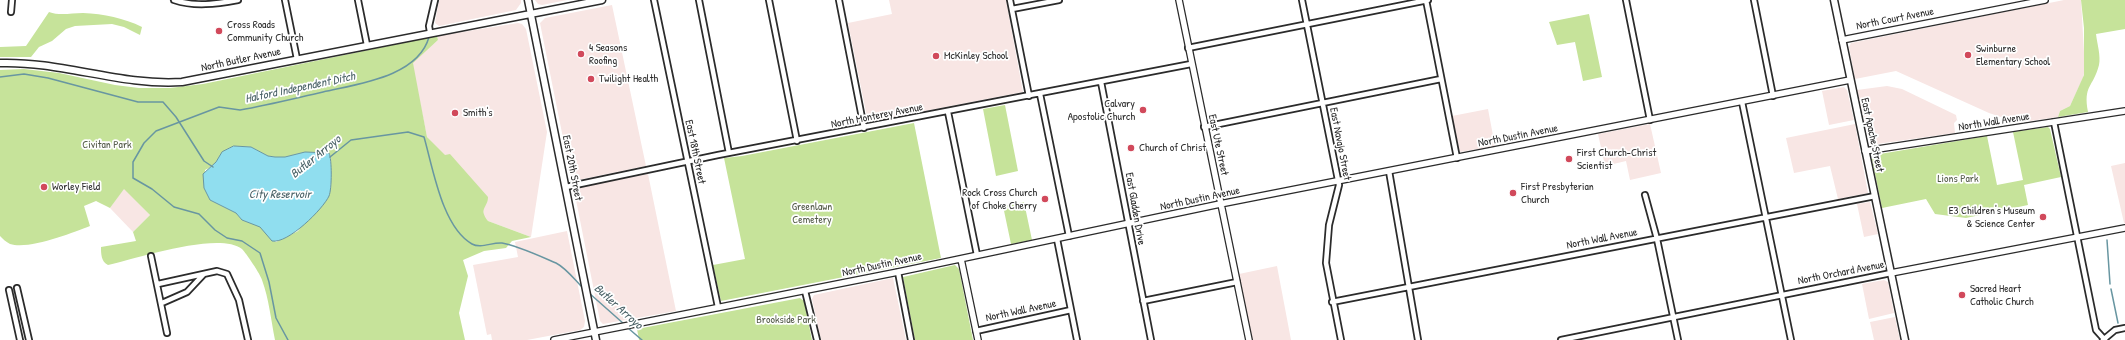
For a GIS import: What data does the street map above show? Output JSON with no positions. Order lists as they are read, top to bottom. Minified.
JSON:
{"streets":{"main road":["North Butler Avenue","East Apache Street","East 20th Street"],"street":["North Court Avenue","North Monterey Avenue","North Wall Avenue","North Dustin Avenue","East Navajo Street","East Ute Street","East 18th Street","East Gladden Drive","North Orchard Avenue"]},"crossings":[["North Court Avenue","East Apache Street"],["North Butler Avenue","East 20th Street"],["North Monterey Avenue","East Ute Street"],["North Monterey Avenue","East 18th Street"],["North Monterey Avenue","East 20th Street"],["North Monterey Avenue","East Gladden Drive"],["North Wall Avenue","East Apache Street"],["North Wall Avenue","East Navajo Street"],["East Apache Street","North Dustin Avenue"],["East Apache Street","North Orchard Avenue"],["North Dustin Avenue","East Navajo Street"],["North Dustin Avenue","East Ute Street"],["North Dustin Avenue","East 18th Street"],["North Dustin Avenue","East 20th Street"],["North Dustin Avenue","East Gladden Drive"]],"water":["Halford Independent Ditch","Butler Arroyo","City Reservoir"],"parks":["Civitan Park","Lions Park","Greenlawn Cemetery","Brookside Park"],"places":["Cross Roads Community Church","4 Seasons Roofing","Swinburne Elementary School","McKinley School","Twilight Health","Calvary Apostolic Church","Smith's","Church of Christ","First Church-Christ Scientist","Worley Field","First Presbyterian Church","Rock Cross Church of Choke Cherry","E3 Children's Museum & Science Center","Sacred Heart Catholic Church"]}
